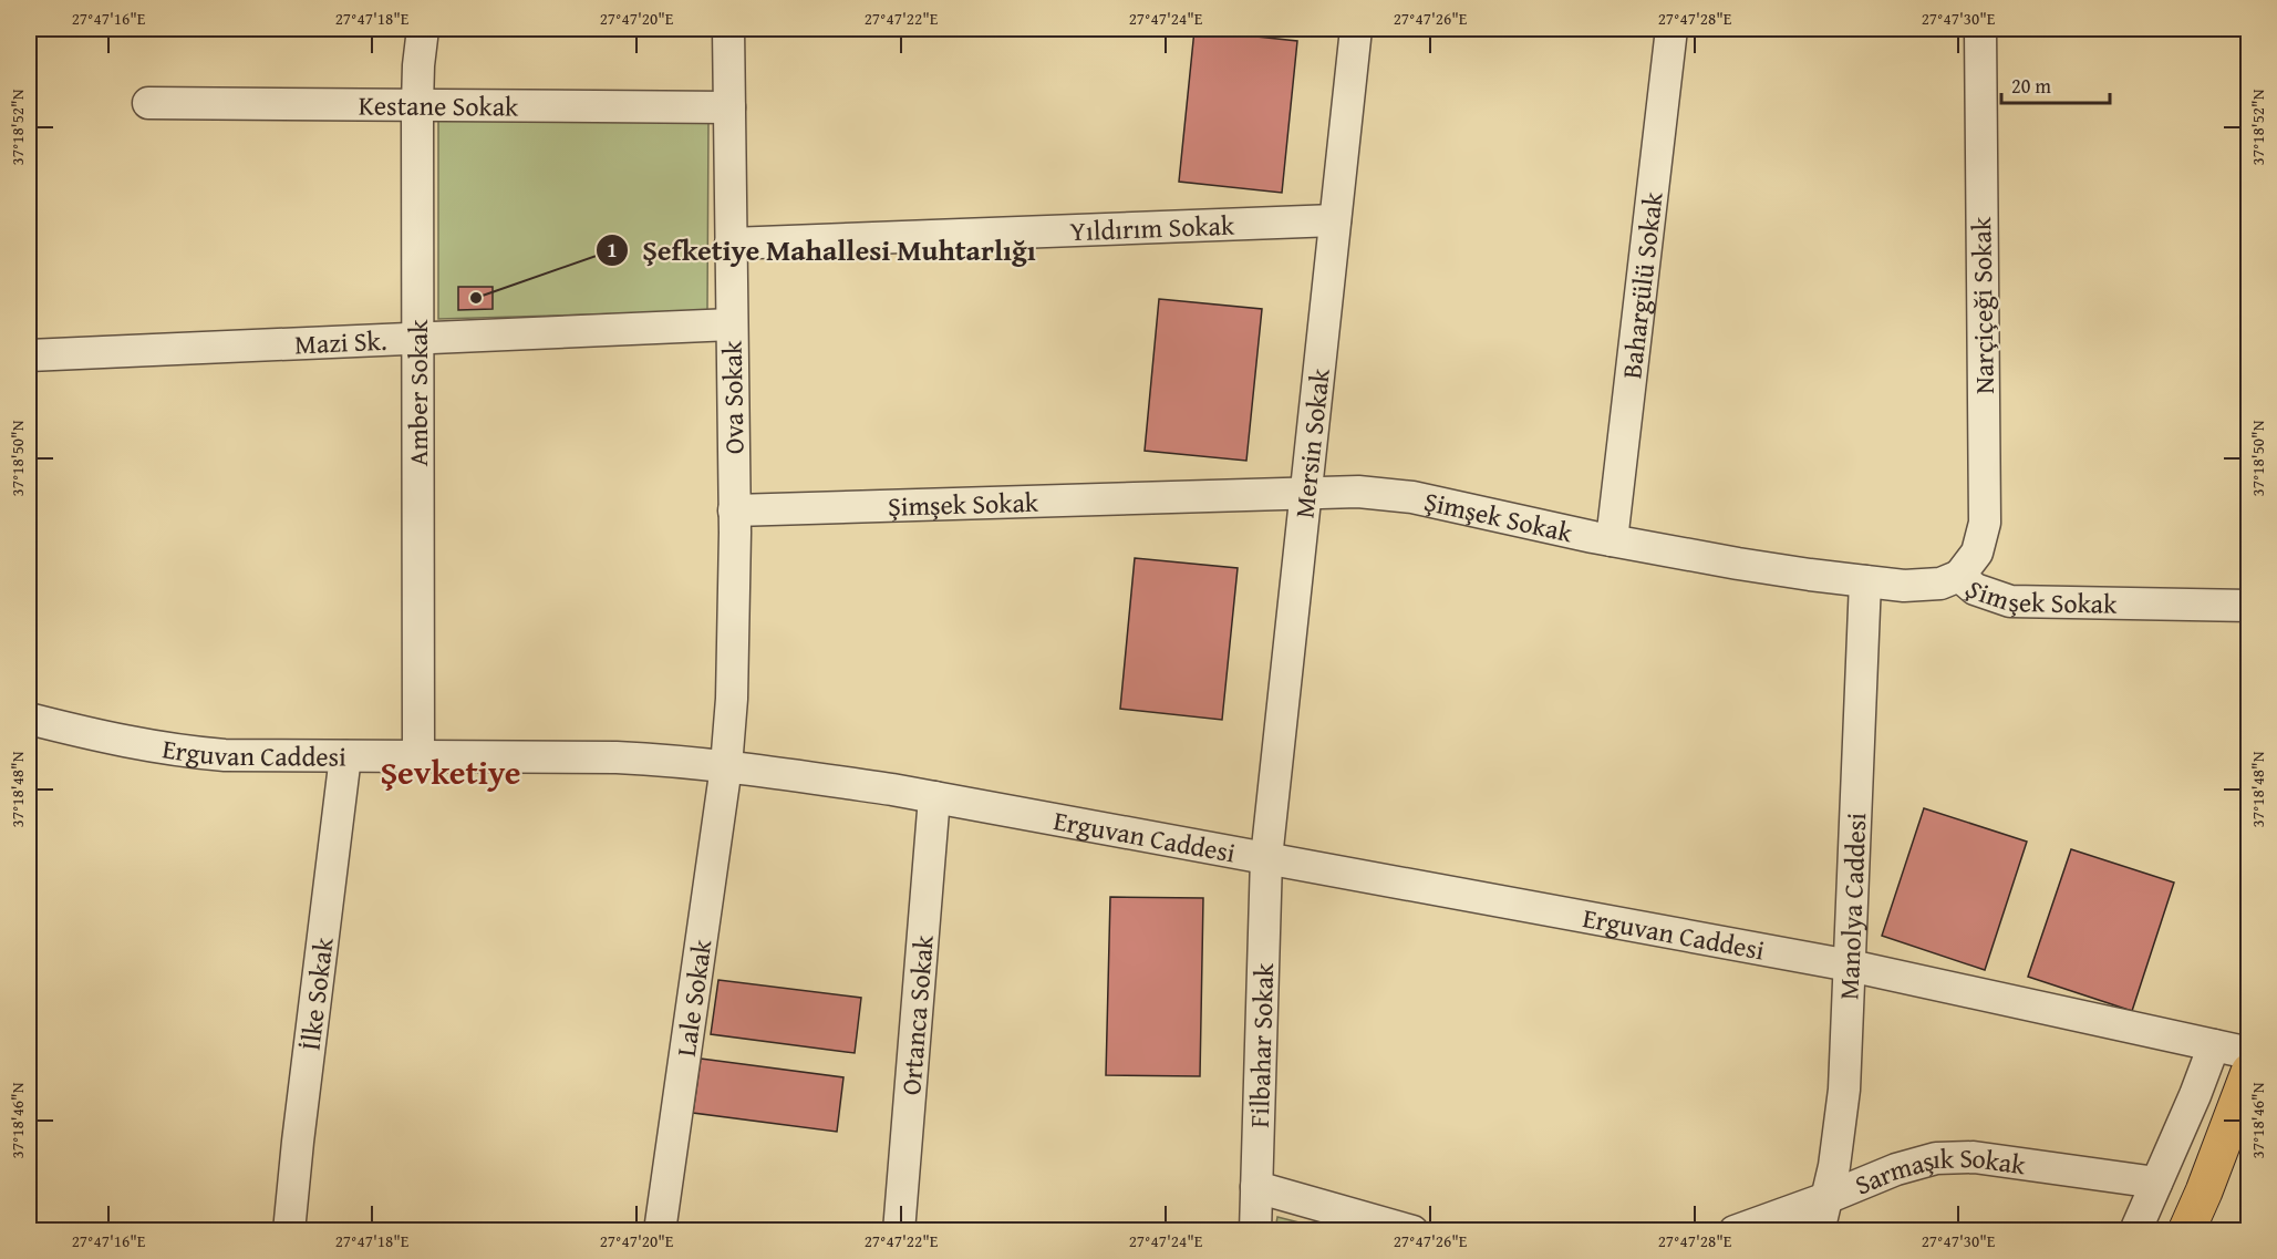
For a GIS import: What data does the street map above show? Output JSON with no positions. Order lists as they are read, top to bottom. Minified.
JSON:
{"streets":{"street":["Kestane Sokak","Yıldırım Sokak","Bahargülü Sokak","Narçiçeği Sokak","Mazi Sk.","Amber Sokak","Ova Sokak","Mersin Sokak","Şimşek Sokak","Erguvan Caddesi","Manolya Caddesi","İlke Sokak","Lale Sokak","Ortanca Sokak","Filbahar Sokak","Sarmaşık Sokak"]},"crossings":[["Kestane Sokak","Amber Sokak"],["Kestane Sokak","Ova Sokak"],["Yıldırım Sokak","Ova Sokak"],["Yıldırım Sokak","Mersin Sokak"],["Bahargülü Sokak","Şimşek Sokak"],["Narçiçeği Sokak","Şimşek Sokak"],["Mazi Sk.","Amber Sokak"],["Mazi Sk.","Ova Sokak"],["Amber Sokak","Erguvan Caddesi"],["Ova Sokak","Şimşek Sokak"],["Ova Sokak","Erguvan Caddesi"],["Ova Sokak","Lale Sokak"],["Mersin Sokak","Şimşek Sokak"],["Mersin Sokak","Erguvan Caddesi"],["Mersin Sokak","Filbahar Sokak"],["Şimşek Sokak","Manolya Caddesi"],["Erguvan Caddesi","Manolya Caddesi"],["Erguvan Caddesi","İlke Sokak"],["Erguvan Caddesi","Lale Sokak"],["Erguvan Caddesi","Ortanca Sokak"],["Erguvan Caddesi","Filbahar Sokak"],["Manolya Caddesi","Sarmaşık Sokak"]],"districts":["Şevketiye"],"places":["Şefketiye Mahallesi Muhtarlığı"],"scale_bar":"20 m","coordinates":["27°47'16\"E","27°47'18\"E","27°47'20\"E","27°47'22\"E","27°47'24\"E","27°47'26\"E","27°47'28\"E","27°47'30\"E","37°18'52\"N","37°18'50\"N","37°18'48\"N","37°18'46\"N"]}
